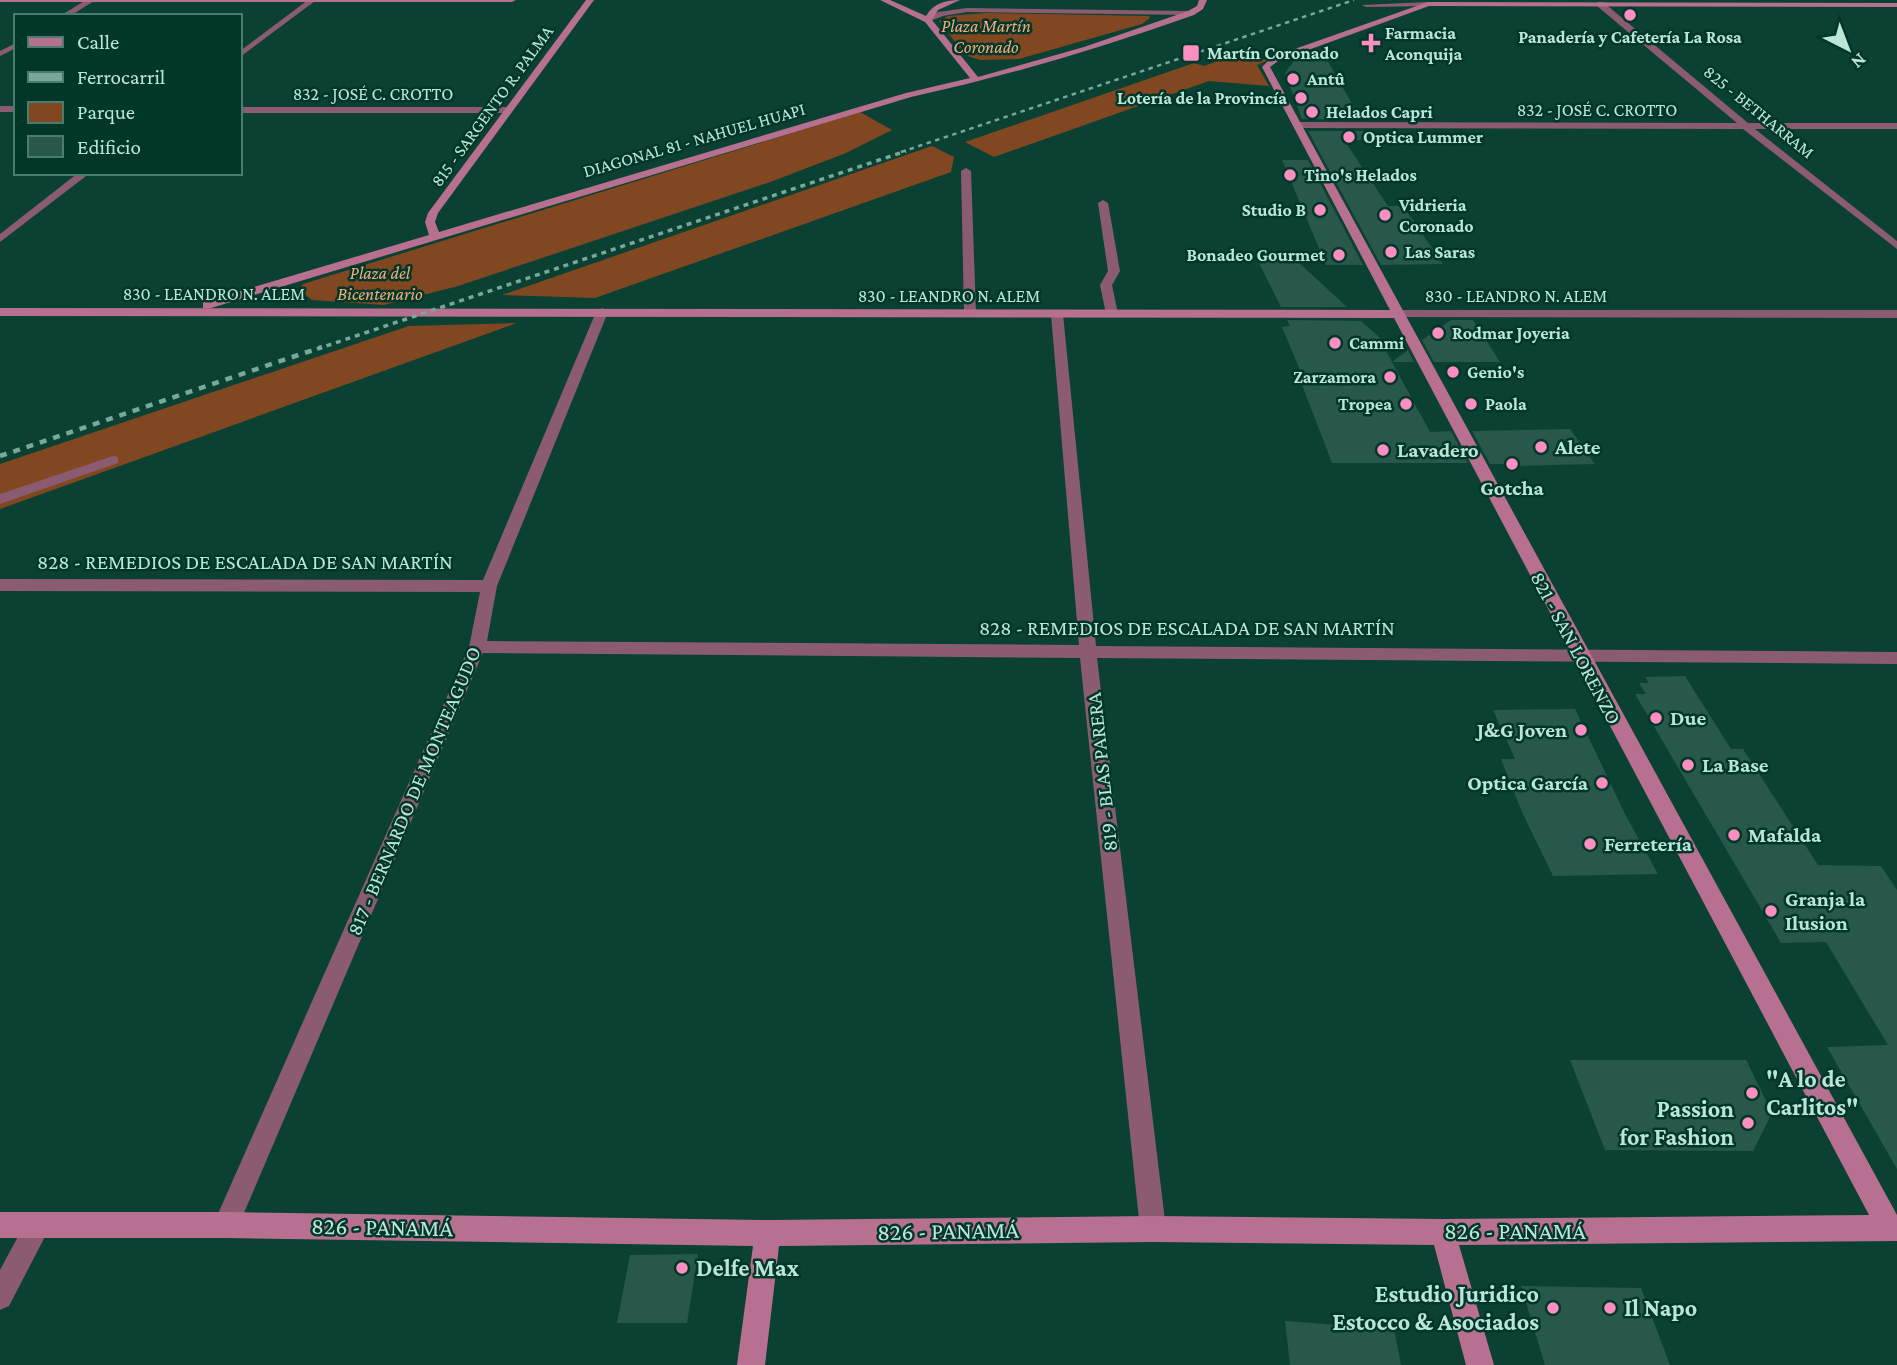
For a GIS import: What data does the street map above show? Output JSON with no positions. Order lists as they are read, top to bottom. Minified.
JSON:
{"streets":{"street":["832 - JOSÉ C. CROTTO","815 - SARGENTO R. PALMA","825 - BETHARRAM","DIAGONAL 81 - NAHUEL HUAPI","830 - LEANDRO N. ALEM","828 - REMEDIOS DE ESCALADA DE SAN MARTÍN","821 - SAN LORENZO","819 - BLAS PARERA","817 - BERNARDO DE MONTEAGUDO","826 - PANAMÁ"]},"crossings":[["832 - JOSÉ C. CROTTO","815 - SARGENTO R. PALMA"],["832 - JOSÉ C. CROTTO","825 - BETHARRAM"],["832 - JOSÉ C. CROTTO","821 - SAN LORENZO"],["815 - SARGENTO R. PALMA","DIAGONAL 81 - NAHUEL HUAPI"],["DIAGONAL 81 - NAHUEL HUAPI","830 - LEANDRO N. ALEM"],["830 - LEANDRO N. ALEM","821 - SAN LORENZO"],["830 - LEANDRO N. ALEM","819 - BLAS PARERA"],["830 - LEANDRO N. ALEM","817 - BERNARDO DE MONTEAGUDO"],["828 - REMEDIOS DE ESCALADA DE SAN MARTÍN","821 - SAN LORENZO"],["828 - REMEDIOS DE ESCALADA DE SAN MARTÍN","819 - BLAS PARERA"],["828 - REMEDIOS DE ESCALADA DE SAN MARTÍN","817 - BERNARDO DE MONTEAGUDO"],["821 - SAN LORENZO","826 - PANAMÁ"],["819 - BLAS PARERA","826 - PANAMÁ"],["817 - BERNARDO DE MONTEAGUDO","826 - PANAMÁ"]],"parks":["Plaza Martín Coronado","Plaza del Bicentenario"],"places":{"other":["Panadería y Cafetería La Rosa","Antû","Lotería de la Provincía","Helados Capri","Optica Lummer","Tino's Helados","Studio B","Vidrieria Coronado","Las Saras","Bonadeo Gourmet","Rodmar Joyeria","Cammi","Genio's","Zarzamora","Tropea","Paola","Alete","Lavadero","Gotcha","Due","J&G Joven","La Base","Optica García","Mafalda","Ferretería","Granja la Ilusion","\"A lo de Carlitos\"","Passion for Fashion","Delfe Max","Estudio Juridico Estocco & Asociados","Il Napo"],"health":["Farmacia Aconquija"],"transit":["Martín Coronado"]},"legend":["Calle","Ferrocarril","Parque","Edificio"],"north":"bottom right"}
